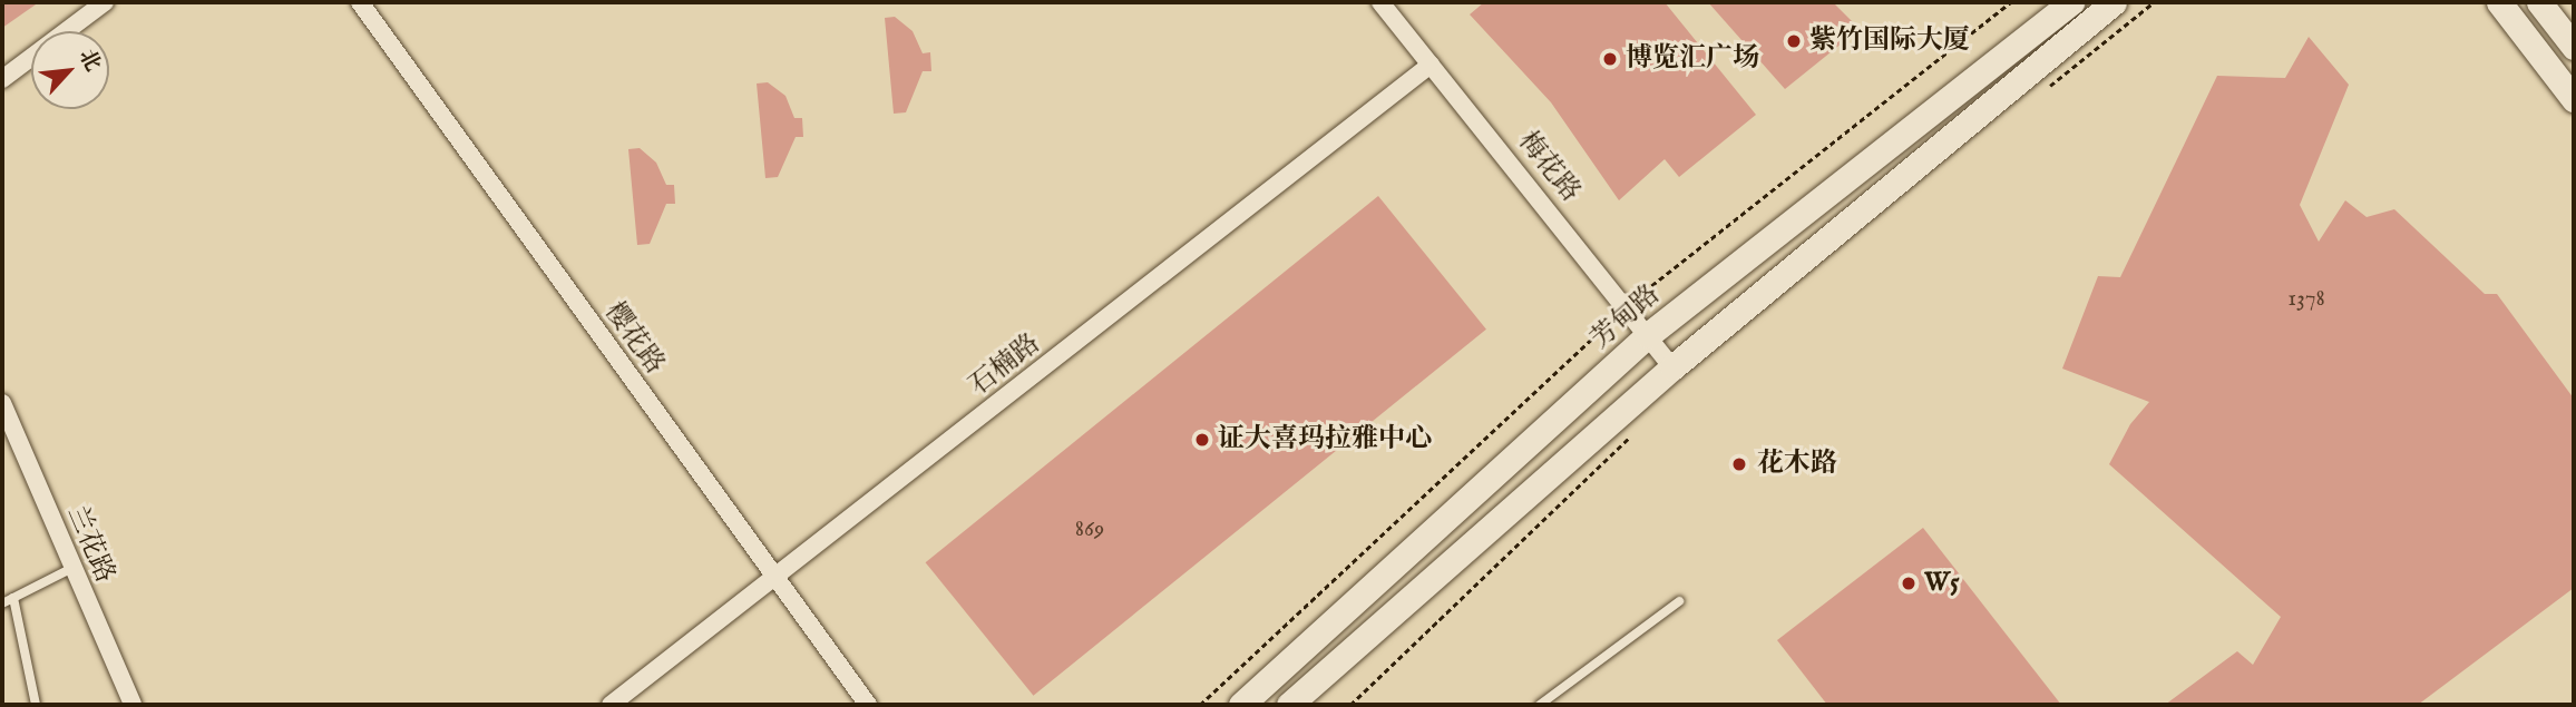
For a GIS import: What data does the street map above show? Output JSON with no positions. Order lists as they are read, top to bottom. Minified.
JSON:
{"streets":{"main road":["芳甸路"],"street":["梅花路","樱花路","石楠路","兰花路"]},"crossings":[["梅花路","芳甸路"],["梅花路","石楠路"],["樱花路","石楠路"]],"places":["紫竹国际大厦","博览汇广场","证大喜玛拉雅中心","花木路","W5"],"house_numbers":["1378","869"],"north":"top right"}
